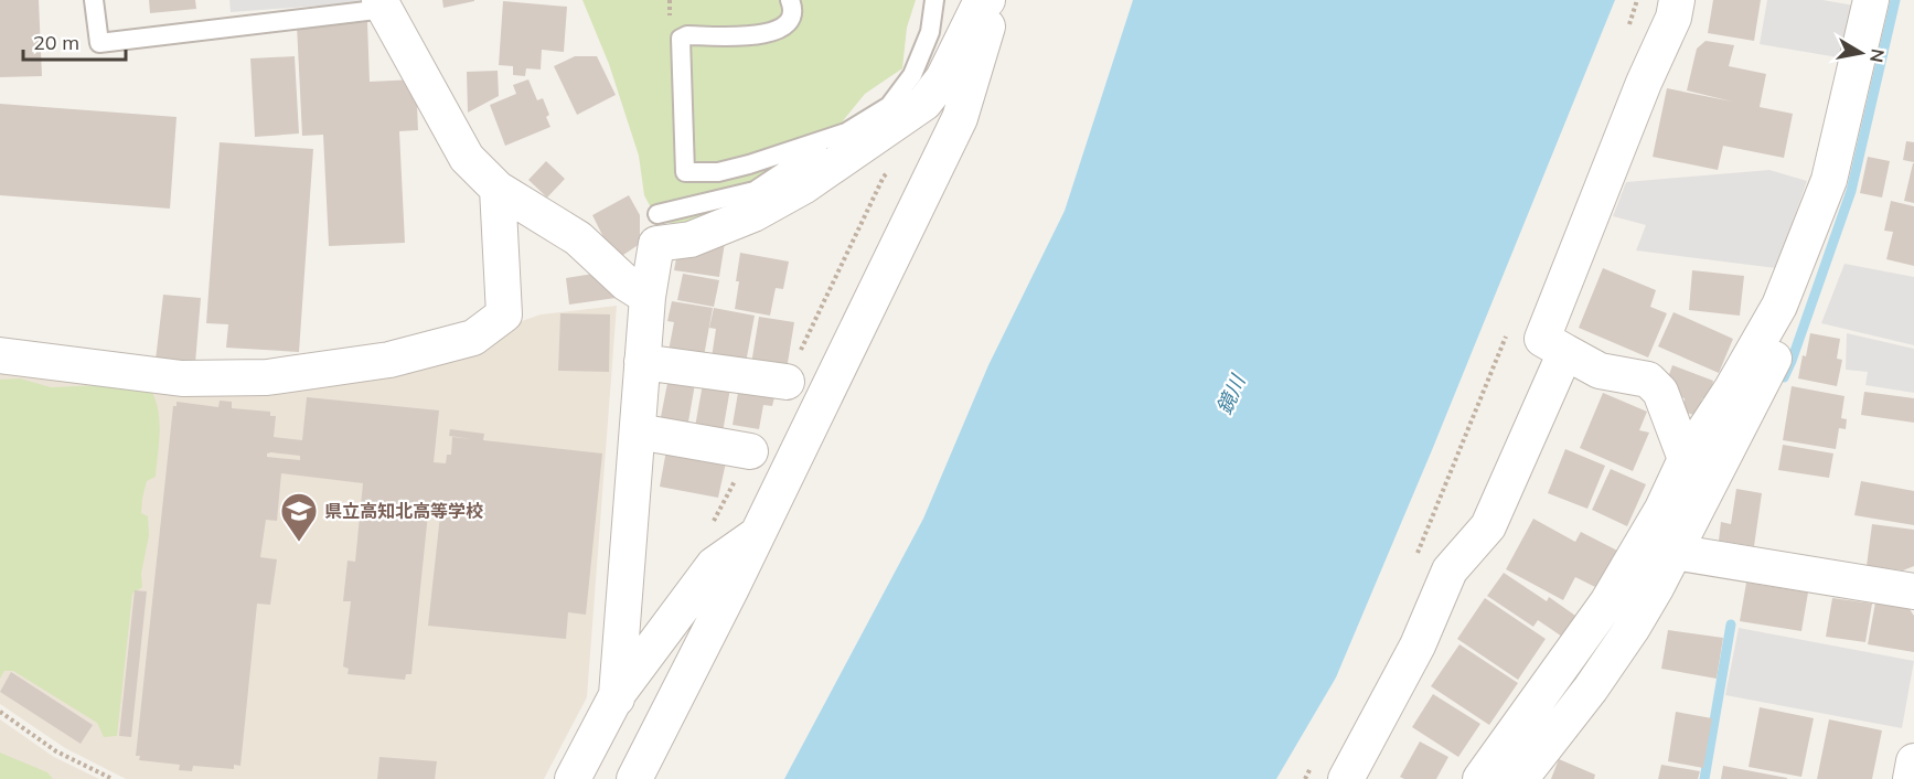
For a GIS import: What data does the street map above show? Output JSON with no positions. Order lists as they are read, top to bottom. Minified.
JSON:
{"water":["鏡川"],"places":{"school or university":["県立高知北高等学校"]},"scale_bar":"20 m","north":"right"}
